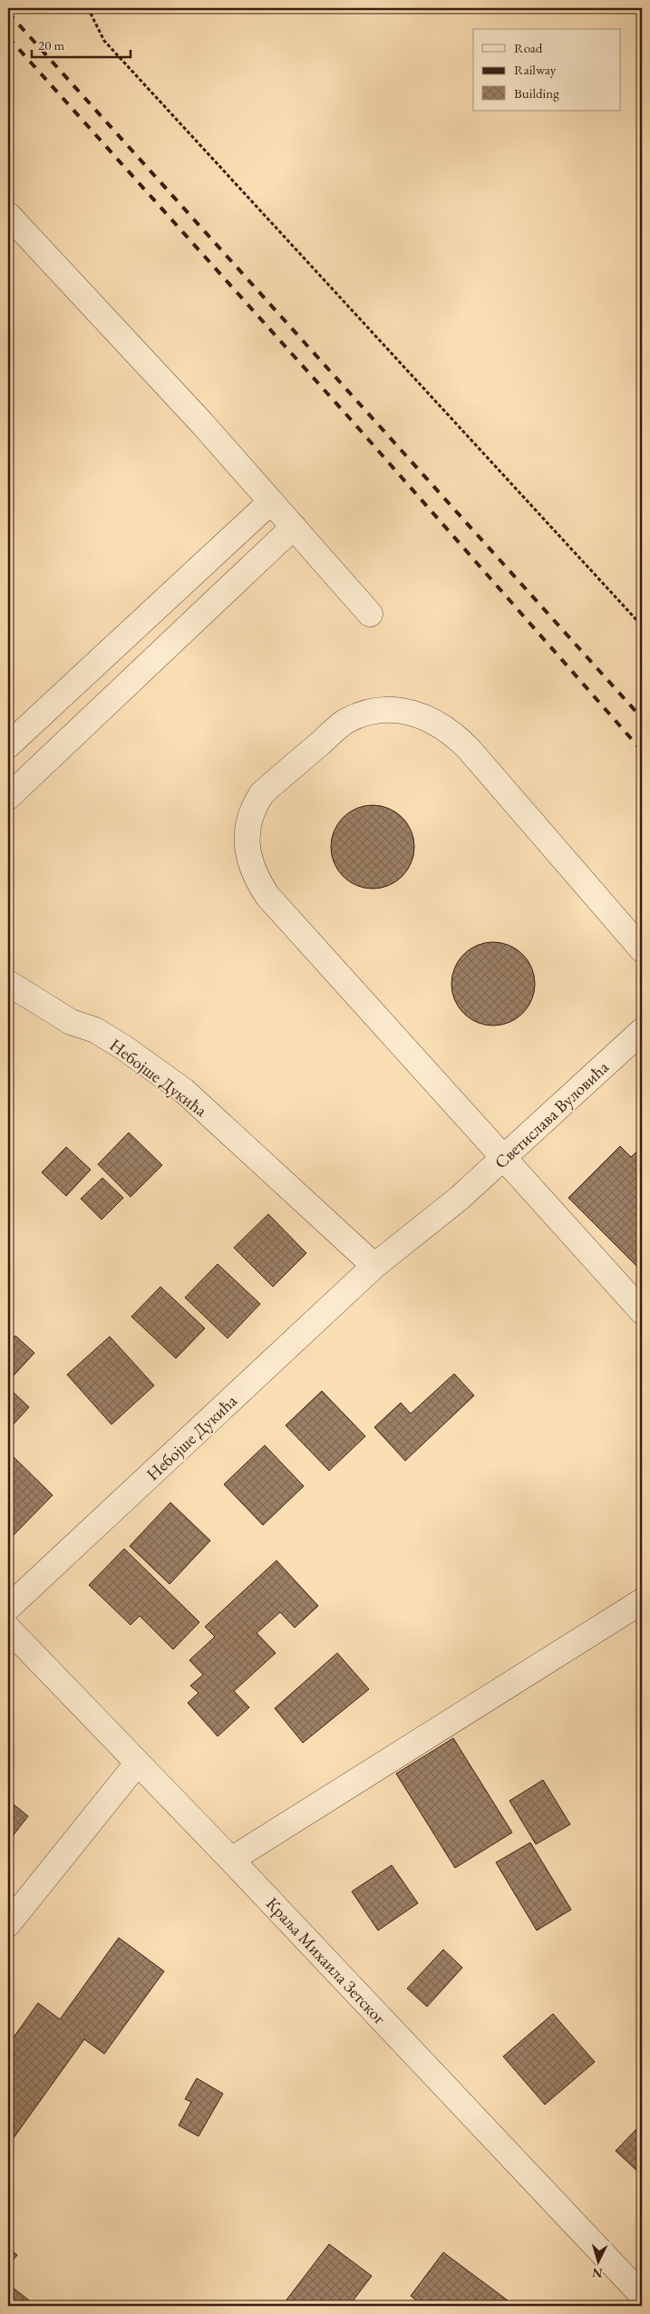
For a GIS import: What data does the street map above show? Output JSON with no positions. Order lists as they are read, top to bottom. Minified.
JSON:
{"streets":{"street":["Небојше Дукића","Светислава Вуловића","Краља Михаила Зетског"]},"crossings":[["Небојше Дукића","Светислава Вуловића"]],"legend":["Road","Railway","Building"],"scale_bar":"20 m","north":"bottom"}
